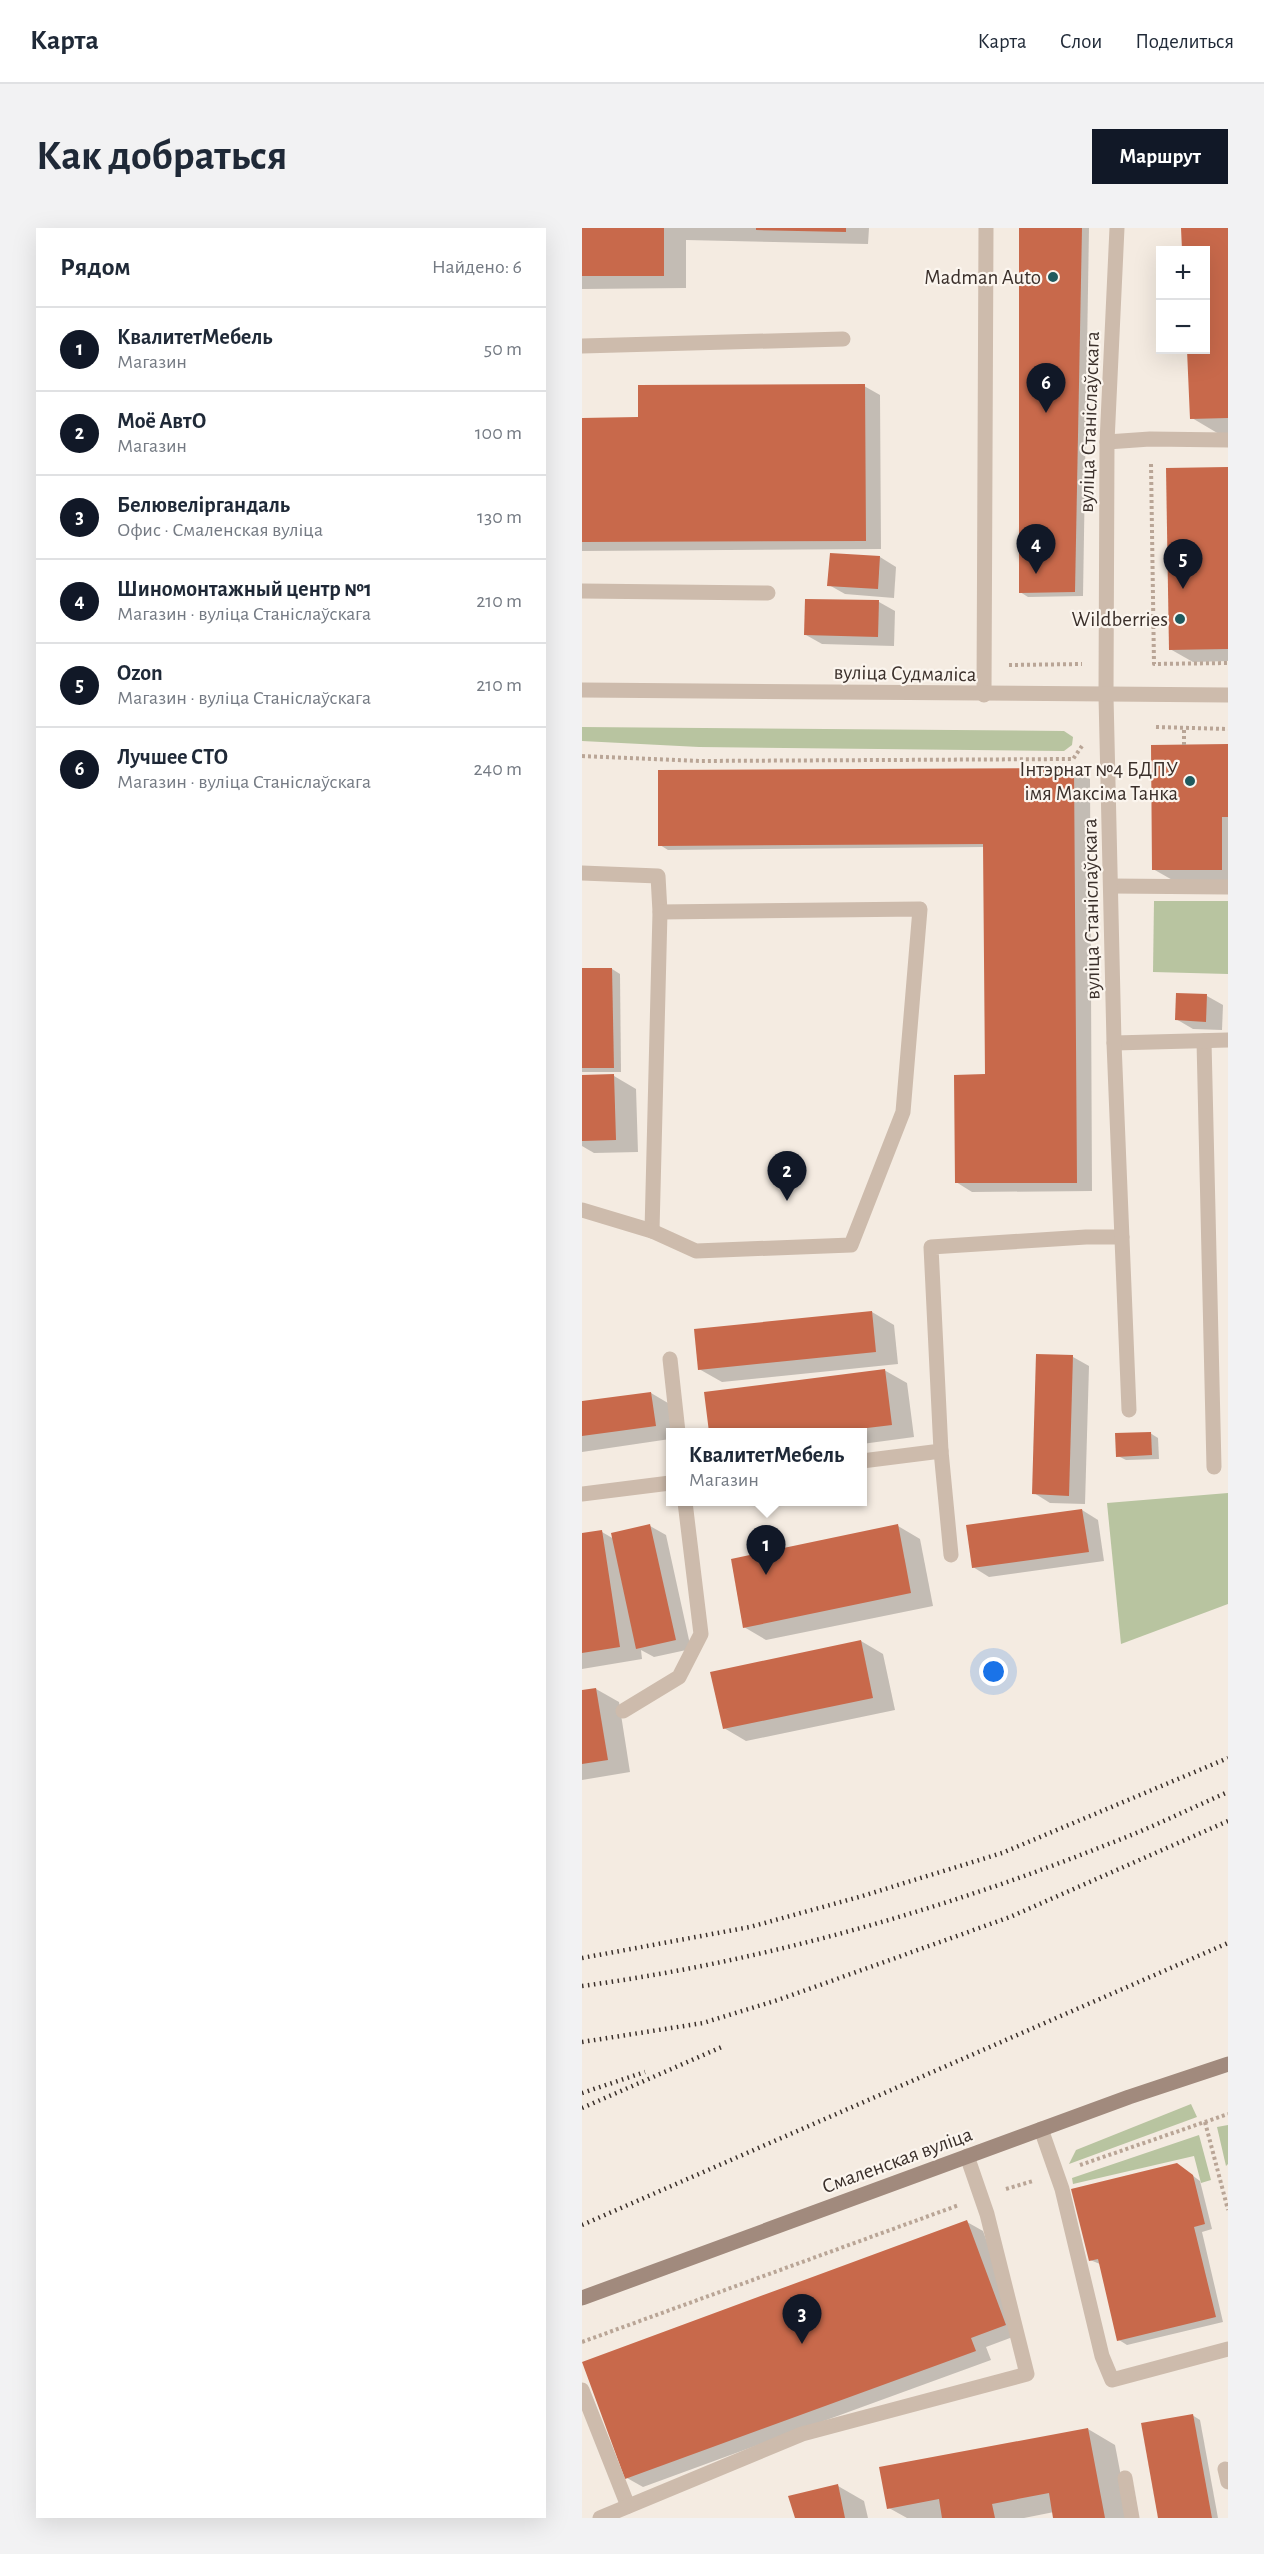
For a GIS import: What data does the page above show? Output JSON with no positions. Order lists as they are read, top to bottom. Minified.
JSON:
{"streets":{"main road":["Смаленская вуліца"],"street":["вуліца Станіслаўскага","вуліца Судмаліса"]},"crossings":[["вуліца Станіслаўскага","вуліца Судмаліса"]],"places":["Madman Auto","Wildberries","Інтэрнат №4 БДПУ імя Максіма Танка"],"page":{"header":"Карта","nav":["Карта","Слои","Поделиться"],"buttons":"Маршрут","title":"Как добраться","heading":["Рядом","Найдено: 6"],"map_buttons":["+","−"],"list":[{"mark":"1","name":"КвалитетМебель","note":"Магазин","value":"50 m"},{"mark":"2","name":"Моё АвтО","note":"Магазин","value":"100 m"},{"mark":"3","name":"Белювеліргандаль","note":"Офис · Смаленская вуліца","value":"130 m"},{"mark":"4","name":"Шиномонтажный центр №1","note":"Магазин · вуліца Станіслаўскага","value":"210 m"},{"mark":"5","name":"Ozon","note":"Магазин · вуліца Станіслаўскага","value":"210 m"},{"mark":"6","name":"Лучшее СТО","note":"Магазин · вуліца Станіслаўскага","value":"240 m"}],"pins":["6","4","5","2","1","3"],"popup":["КвалитетМебель","Магазин"]}}
